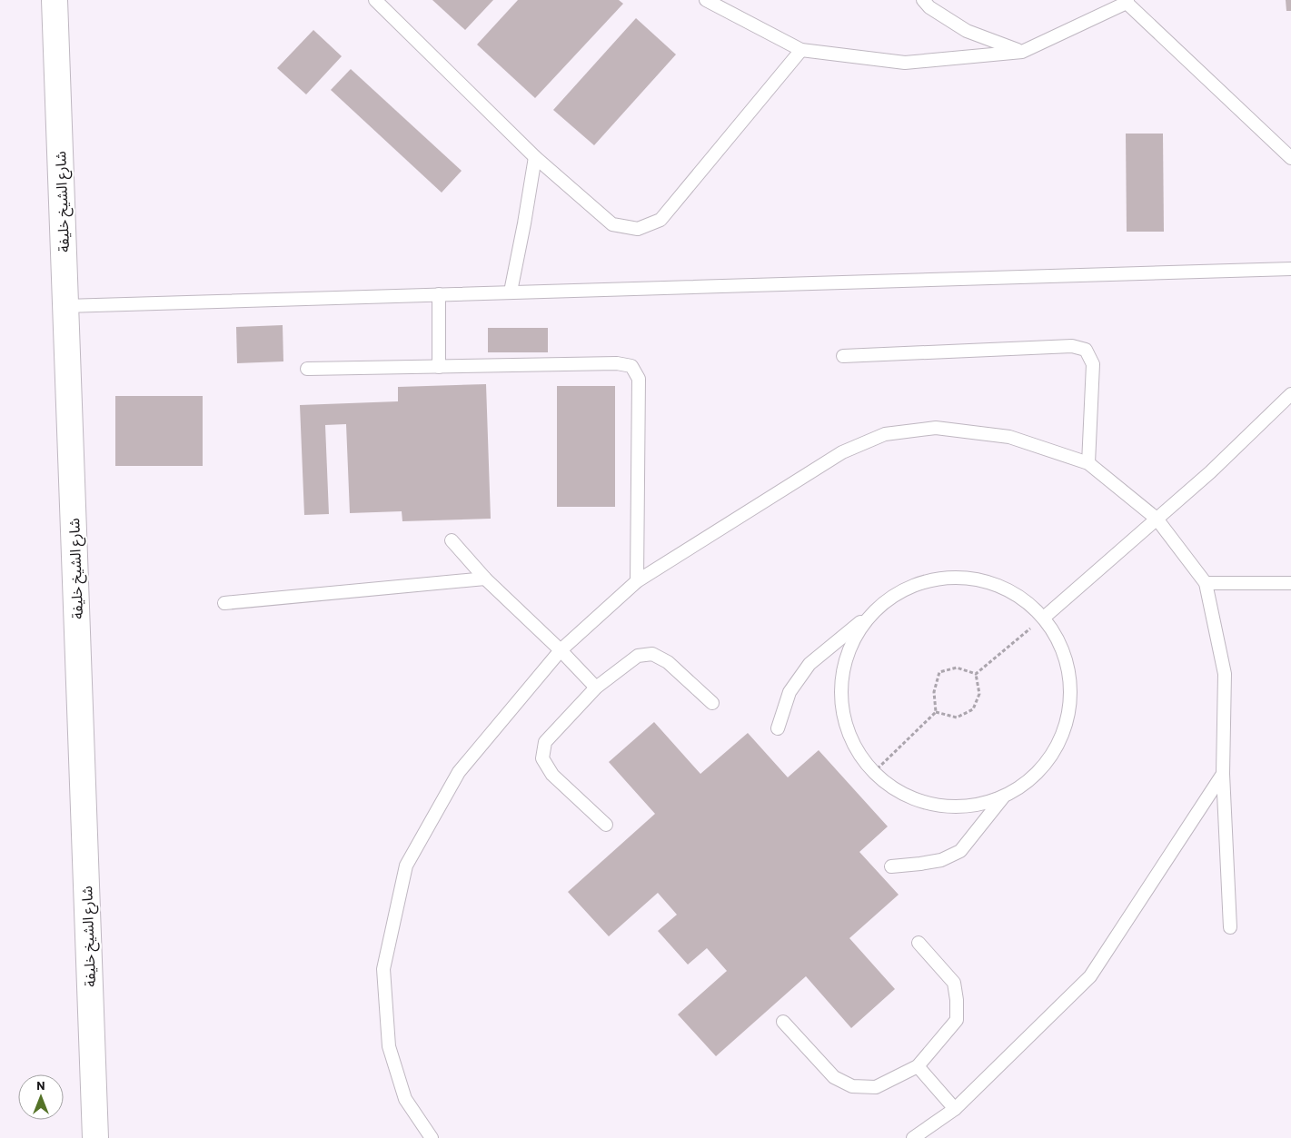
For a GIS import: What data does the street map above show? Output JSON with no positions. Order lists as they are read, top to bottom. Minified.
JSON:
{"streets":{"street":["شارع الشيخ خليفة"]},"north":"top"}
